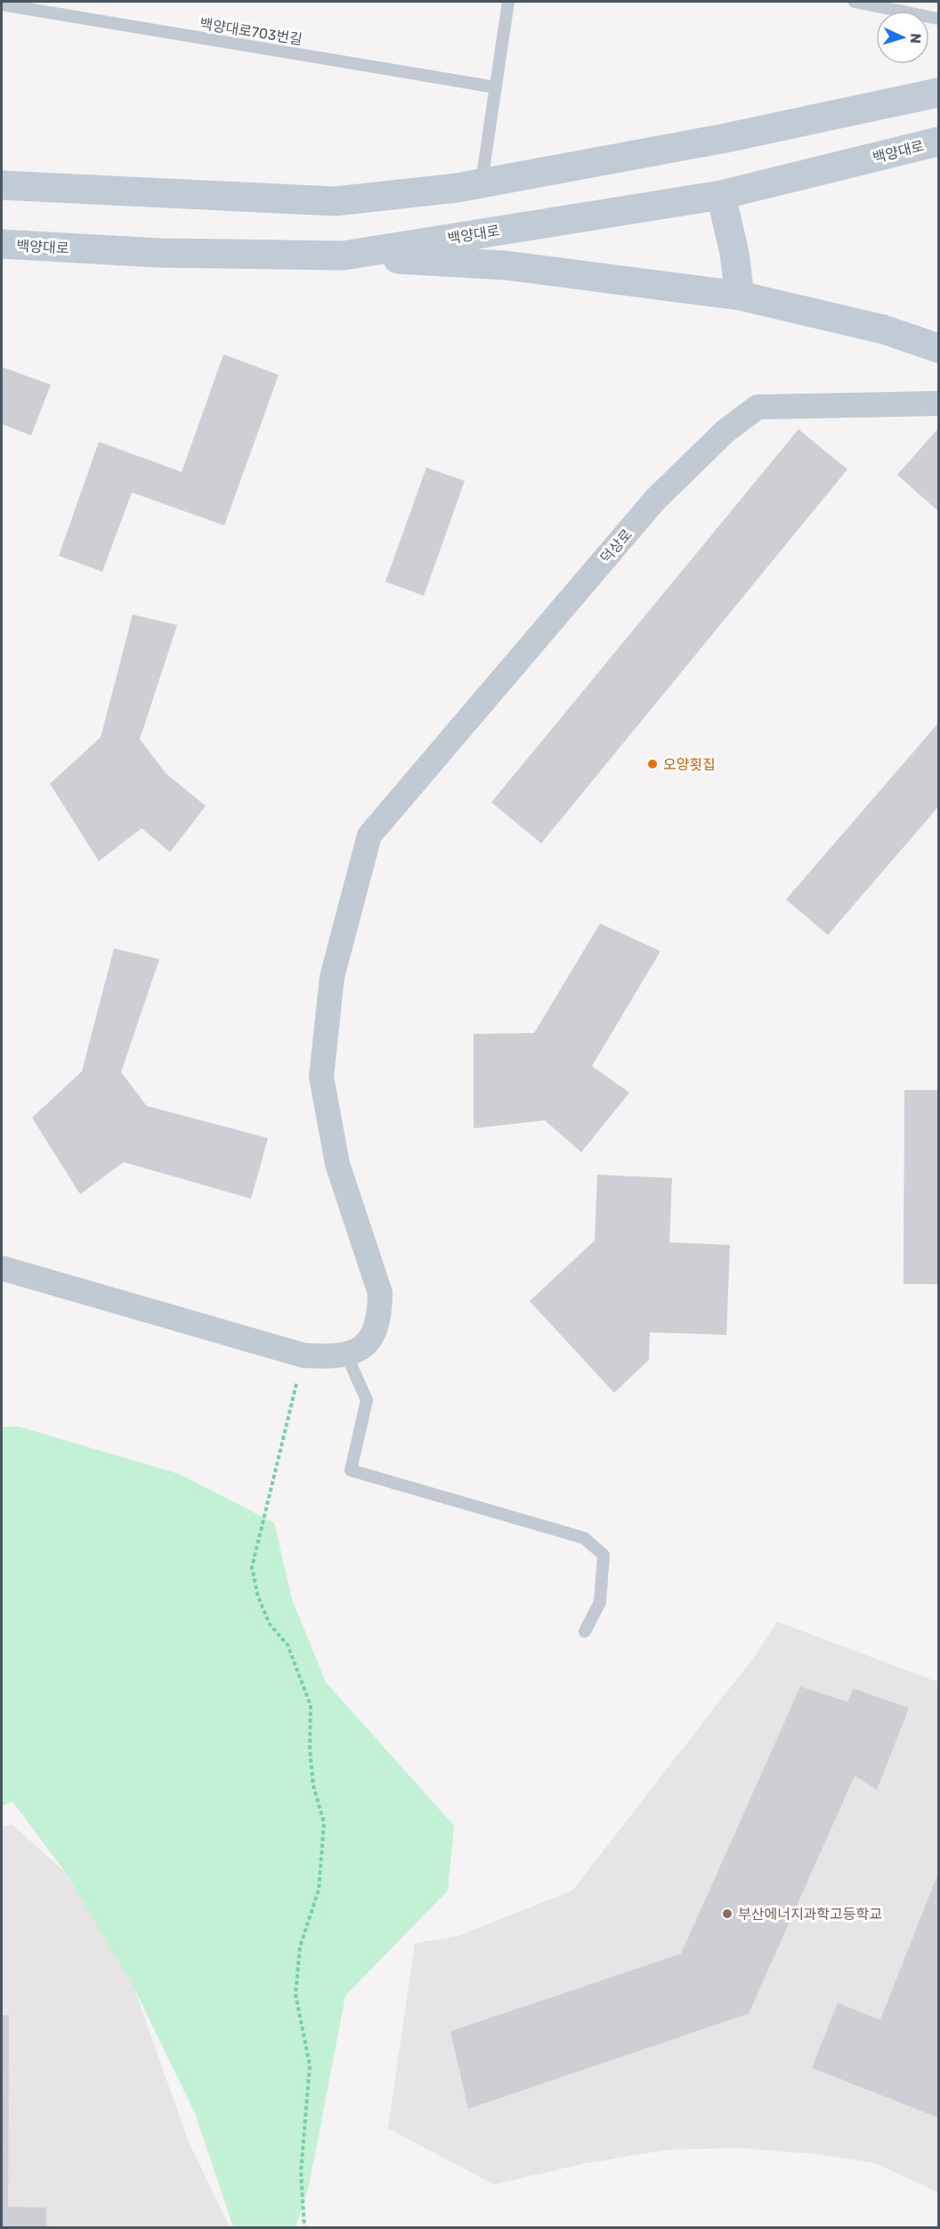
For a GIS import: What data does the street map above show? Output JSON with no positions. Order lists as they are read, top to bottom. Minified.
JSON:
{"streets":{"main road":["백양대로"],"street":["덕상로"],"lane":["백양대로703번길"]},"places":["오양횟집","부산에너지과학고등학교"],"north":"right"}
